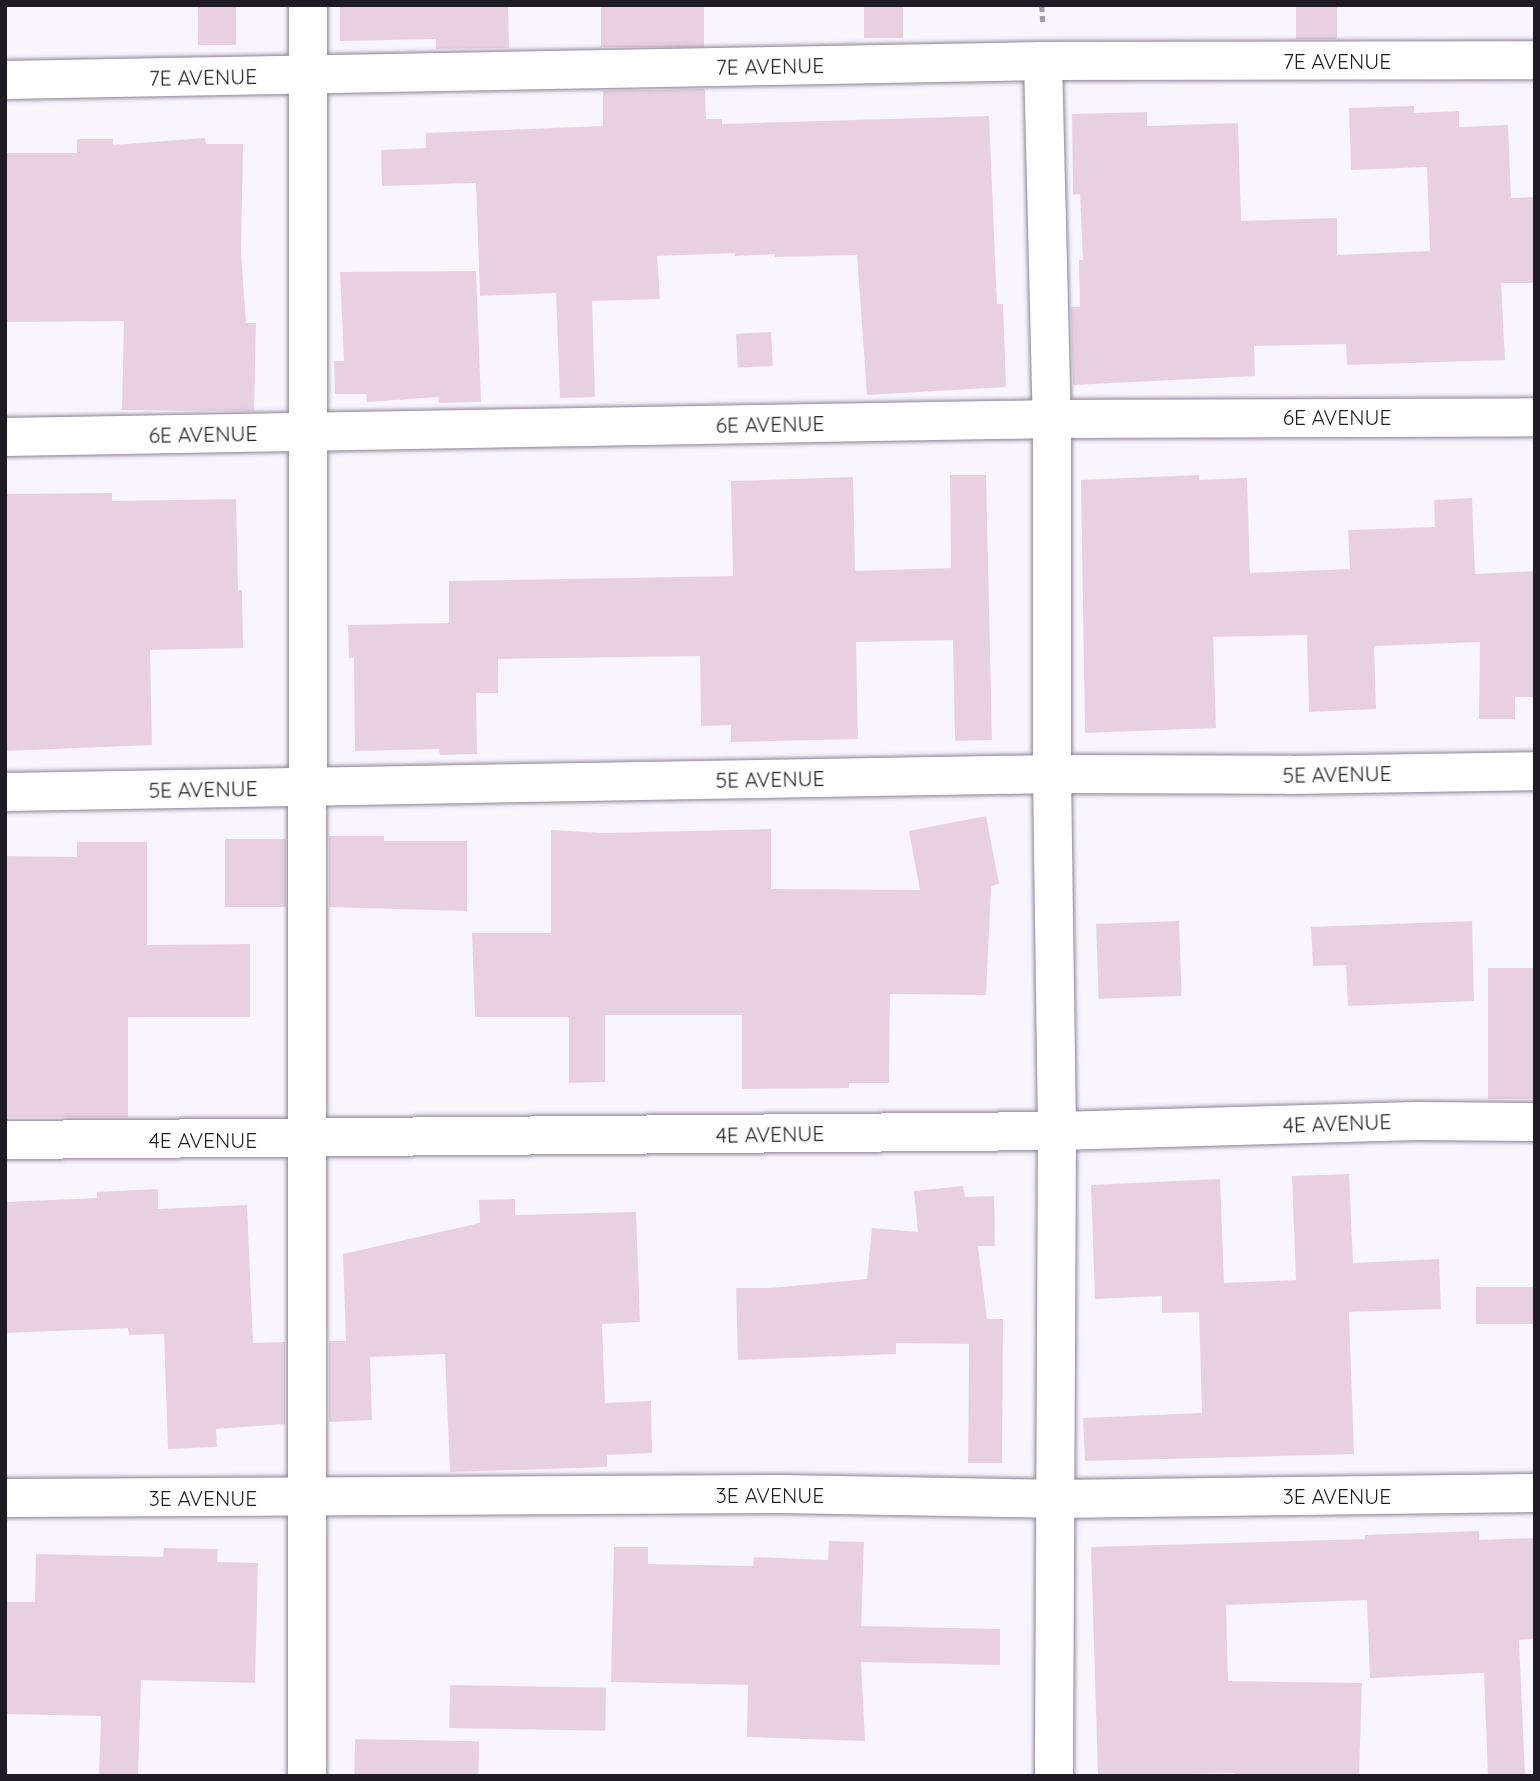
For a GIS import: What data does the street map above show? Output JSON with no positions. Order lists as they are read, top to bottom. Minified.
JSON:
{"streets":{"street":["7E AVENUE","6E AVENUE","5E AVENUE","4E AVENUE","3E AVENUE"]}}
